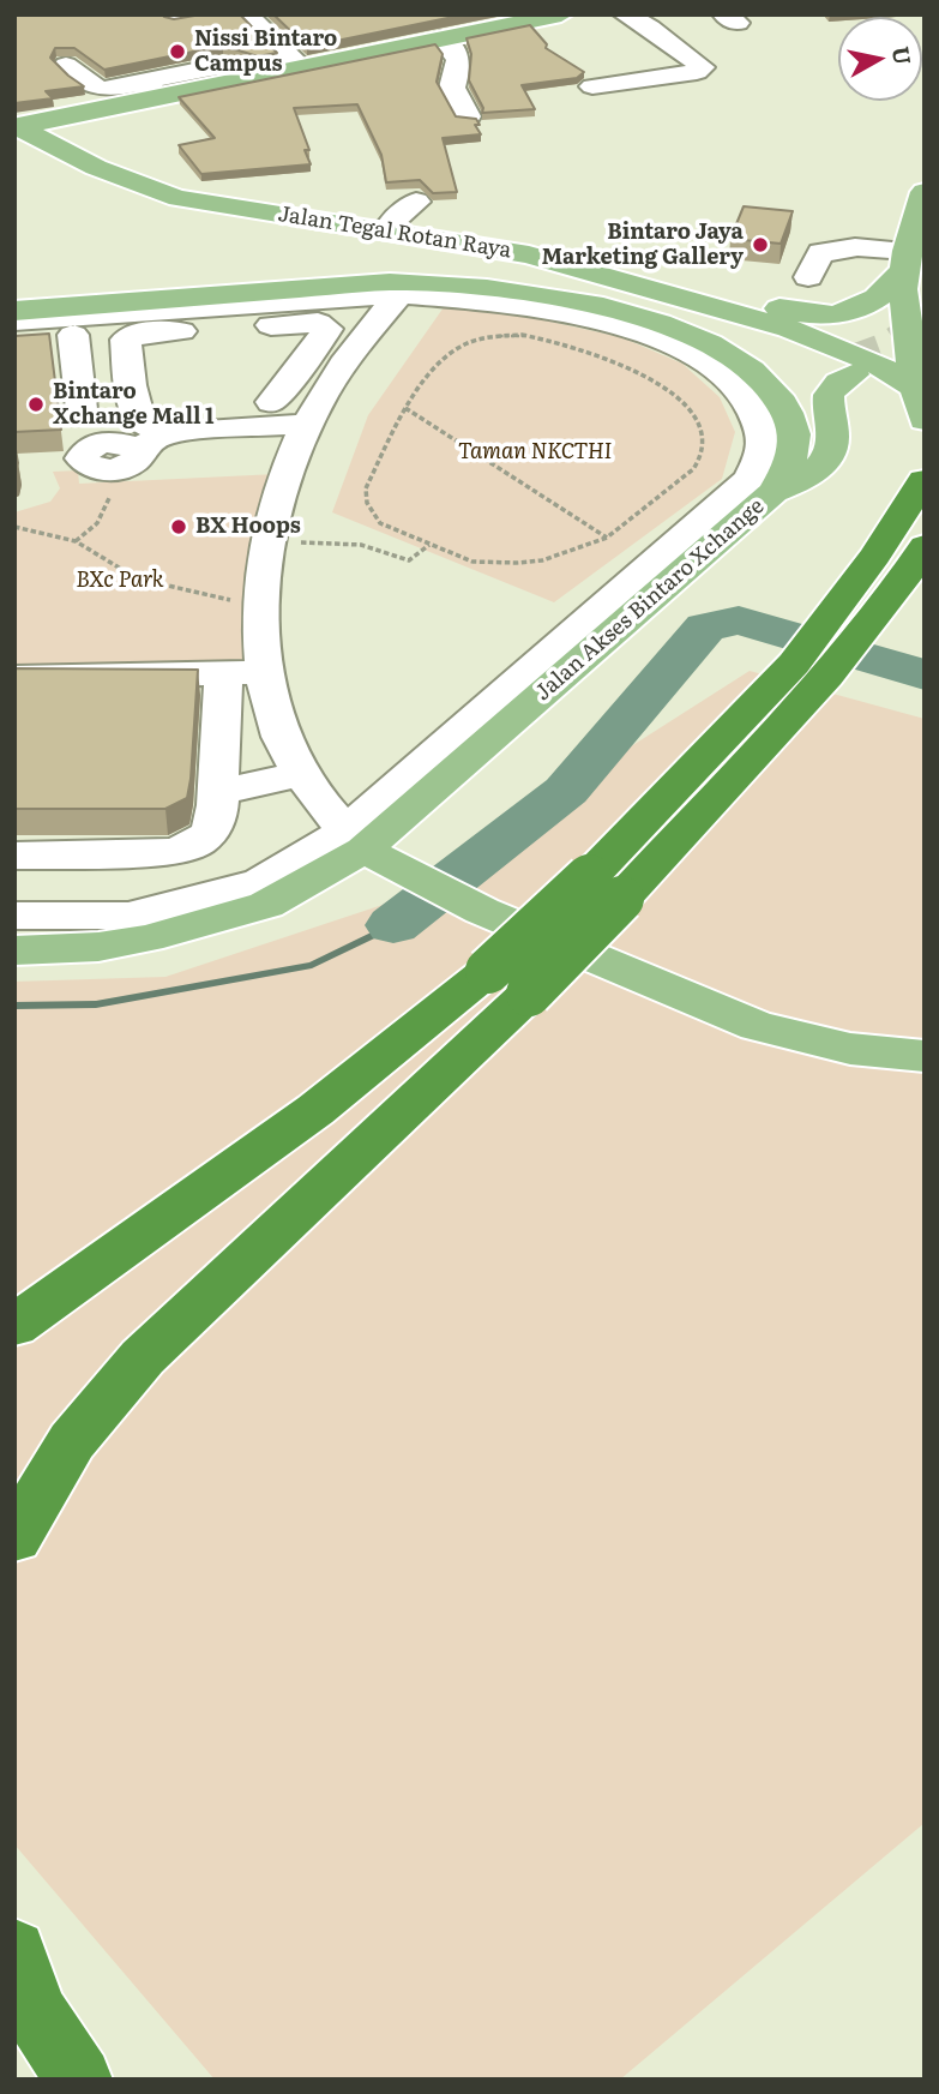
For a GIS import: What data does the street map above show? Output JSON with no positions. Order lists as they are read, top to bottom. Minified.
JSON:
{"streets":{"main road":["Jalan Tegal Rotan Raya","Jalan Akses Bintaro Xchange"]},"parks":["Taman NKCTHI","BXc Park"],"places":["Nissi Bintaro Campus","Bintaro Jaya Marketing Gallery","Bintaro Xchange Mall 1","BX Hoops"],"north":"right"}
